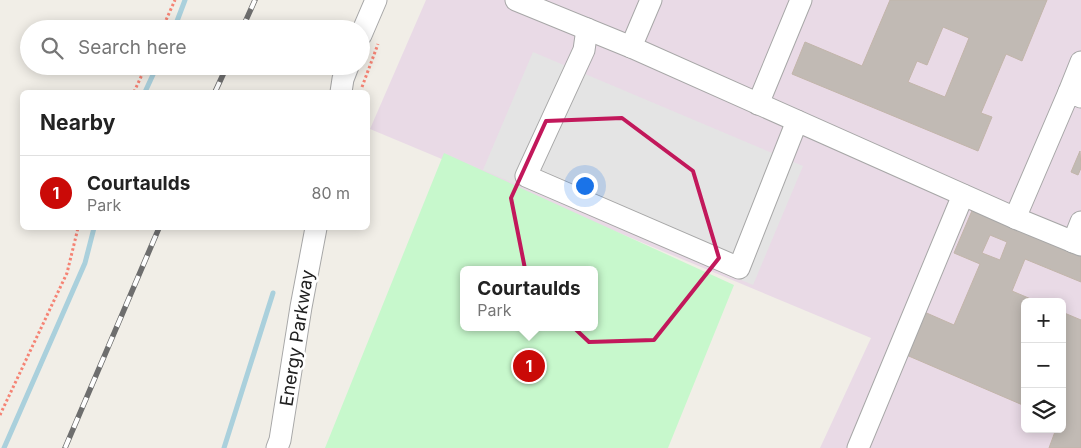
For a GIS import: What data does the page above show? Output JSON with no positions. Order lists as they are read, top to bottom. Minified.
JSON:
{"streets":{"street":["Energy Parkway"]},"page":{"search":"Search here","heading":"Nearby","list":[{"mark":"1","name":"Courtaulds","note":"Park","value":"80 m"}],"popup":["Courtaulds","Park"],"map_buttons":["+","−"],"pins":"1"}}
